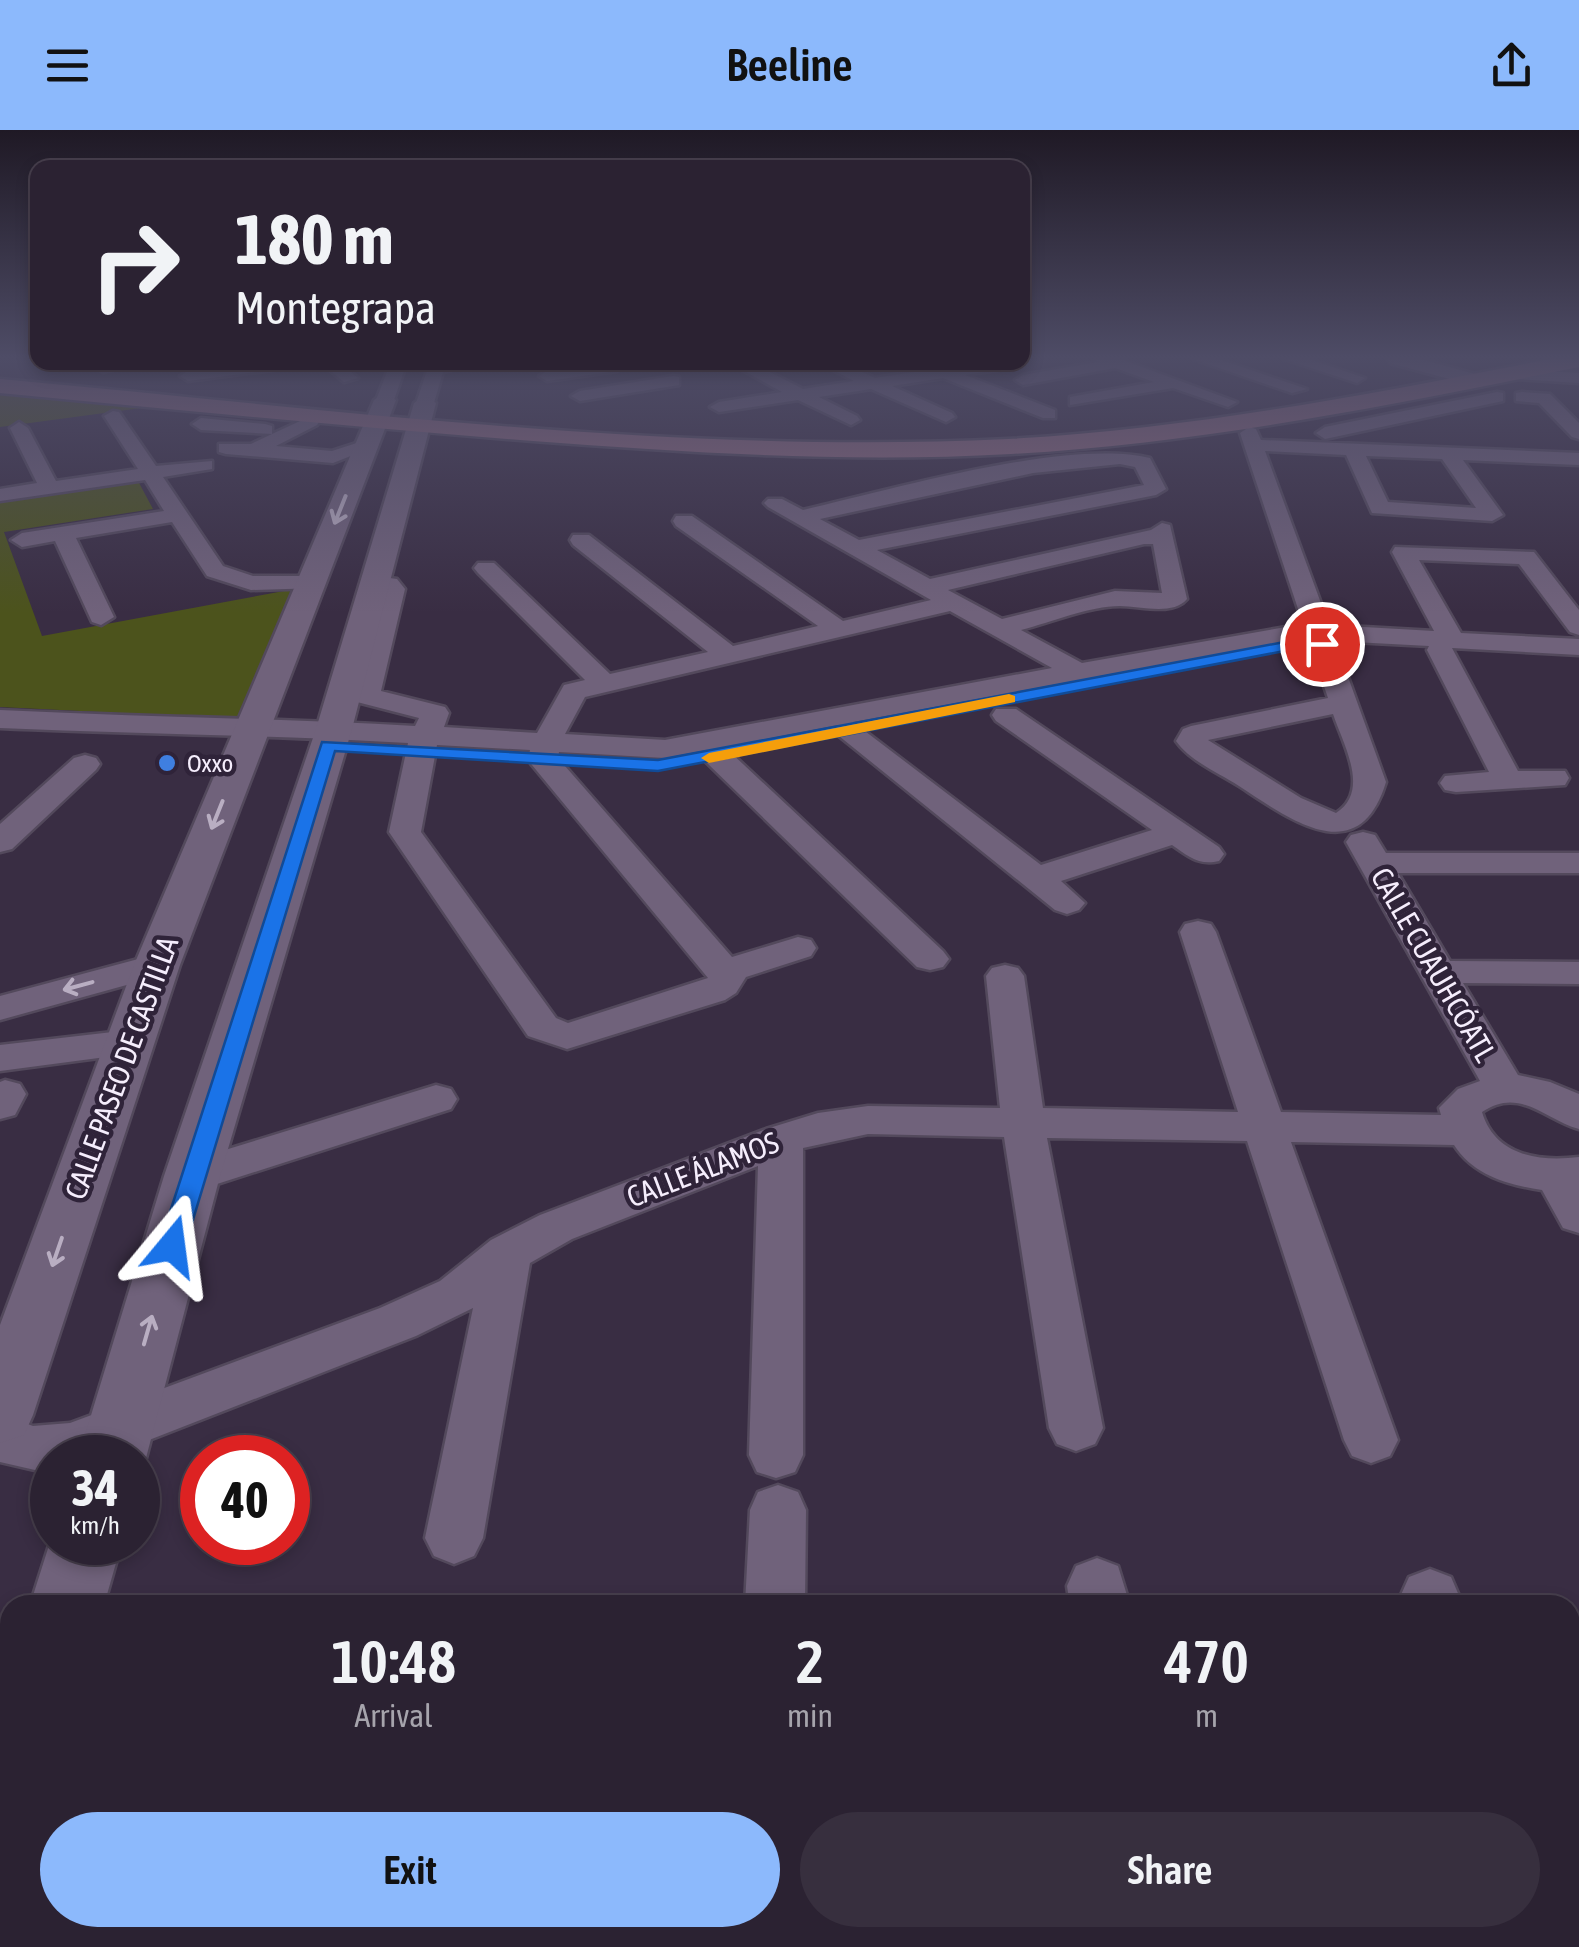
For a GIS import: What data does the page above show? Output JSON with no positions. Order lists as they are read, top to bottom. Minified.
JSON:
{"streets":{"street":["CALLE CUAUHCÓATL","CALLE PASEO DE CASTILLA","CALLE ÁLAMOS"]},"places":["Oxxo"],"page":{"header":"Beeline","turn":["180 m","Montegrapa"],"speed":"34 km/h","limit":"40","eta":["10:48","Arrival","2","min","470","m"],"buttons":["Exit","Share"]}}
